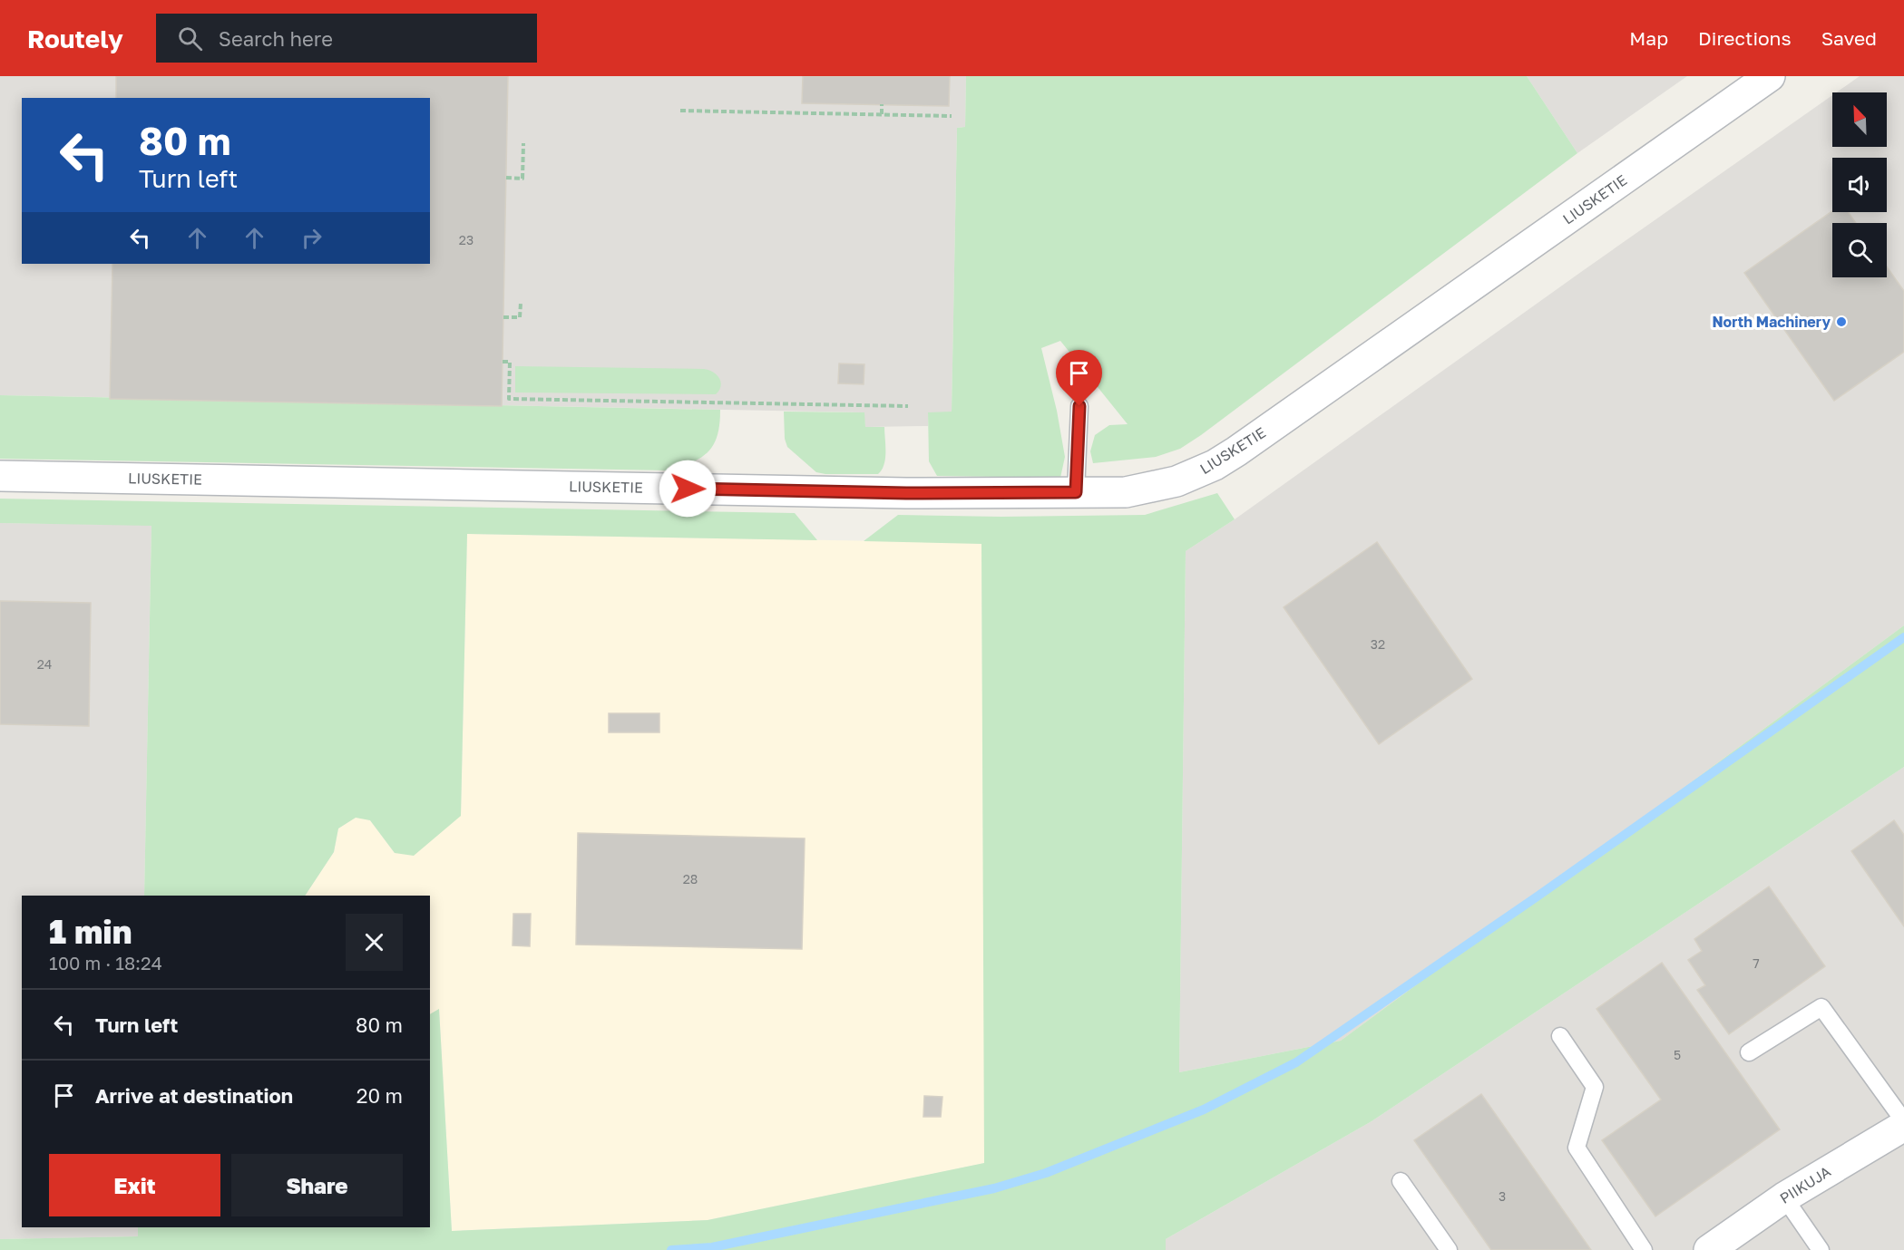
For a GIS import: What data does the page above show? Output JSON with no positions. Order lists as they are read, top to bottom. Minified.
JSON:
{"streets":{"street":["LIUSKETIE","PIIKUJA"]},"places":["North Machinery"],"house_numbers":["23","32","24","28","7","5","3"],"north":"top left","page":{"header":"Routely","search":"Search here","nav":["Map","Directions","Saved"],"turn":["80 m","Turn left"],"heading":["1 min","100 m · 18:24"],"list":[{"name":"Turn left","value":"80 m"},{"name":"Arrive at destination","value":"20 m"}],"buttons":["Exit","Share"]}}
